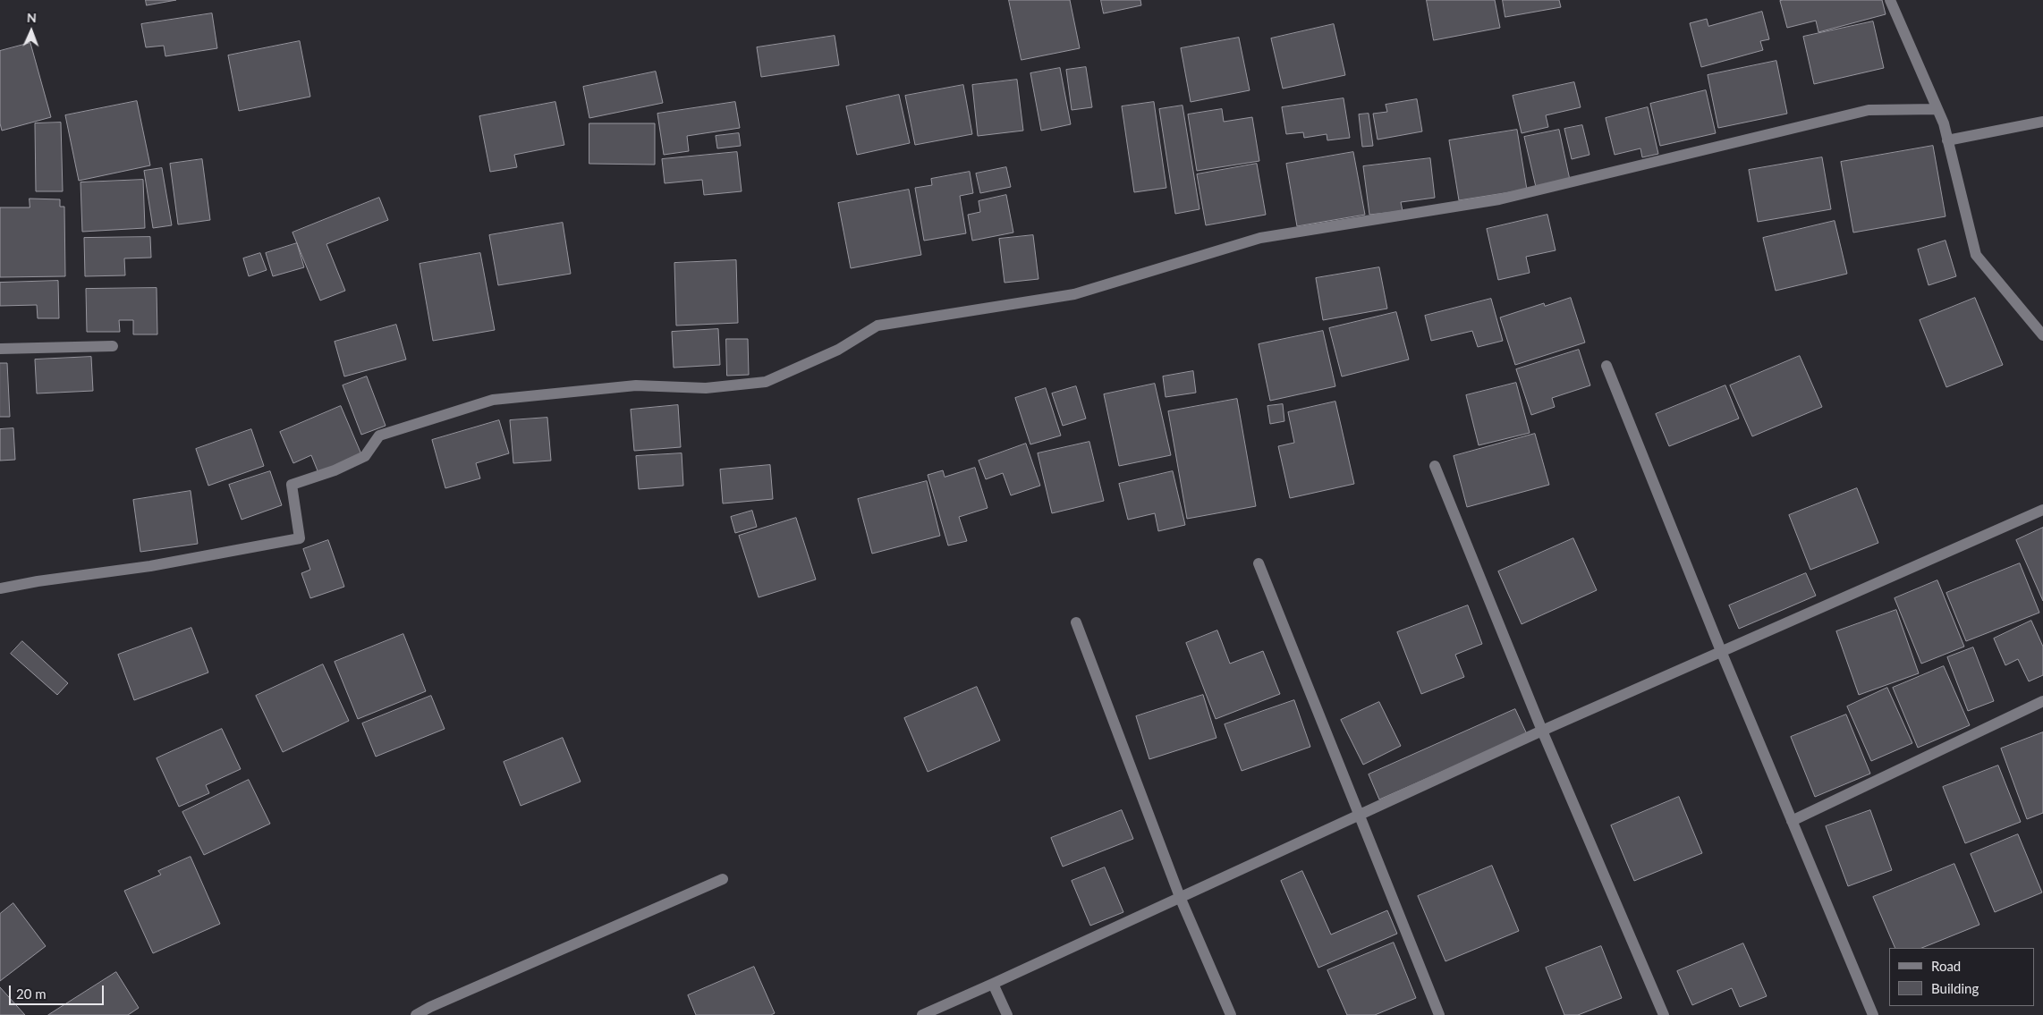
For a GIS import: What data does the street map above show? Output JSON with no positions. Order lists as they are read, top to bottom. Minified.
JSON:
{"legend":["Road","Building"],"scale_bar":"20 m","north":"top"}
